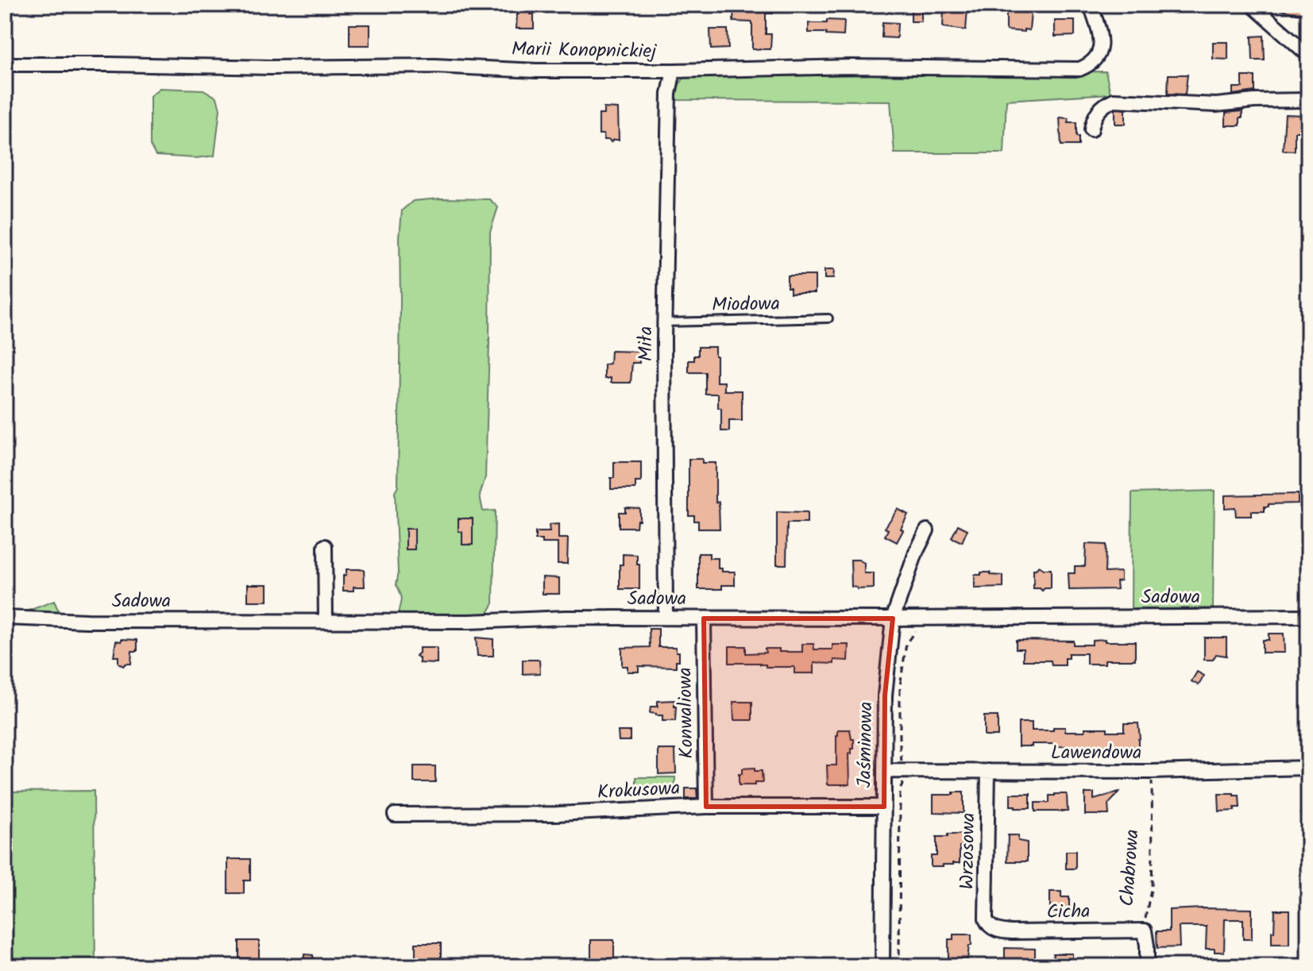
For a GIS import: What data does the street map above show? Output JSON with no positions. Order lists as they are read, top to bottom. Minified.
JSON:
{"streets":{"street":["Marii Konopnickiej","Miła","Sadowa","Konwaliowa","Jaśminowa","Lawendowa","Krokusowa","Wrzosowa","Chabrowa","Cicha"],"lane":["Miodowa"]},"crossings":[["Marii Konopnickiej","Miła"],["Miodowa","Miła"],["Miła","Sadowa"],["Sadowa","Konwaliowa"],["Sadowa","Jaśminowa"],["Konwaliowa","Krokusowa"],["Jaśminowa","Lawendowa"],["Jaśminowa","Krokusowa"],["Lawendowa","Wrzosowa"],["Lawendowa","Chabrowa"],["Wrzosowa","Cicha"],["Chabrowa","Cicha"]]}
